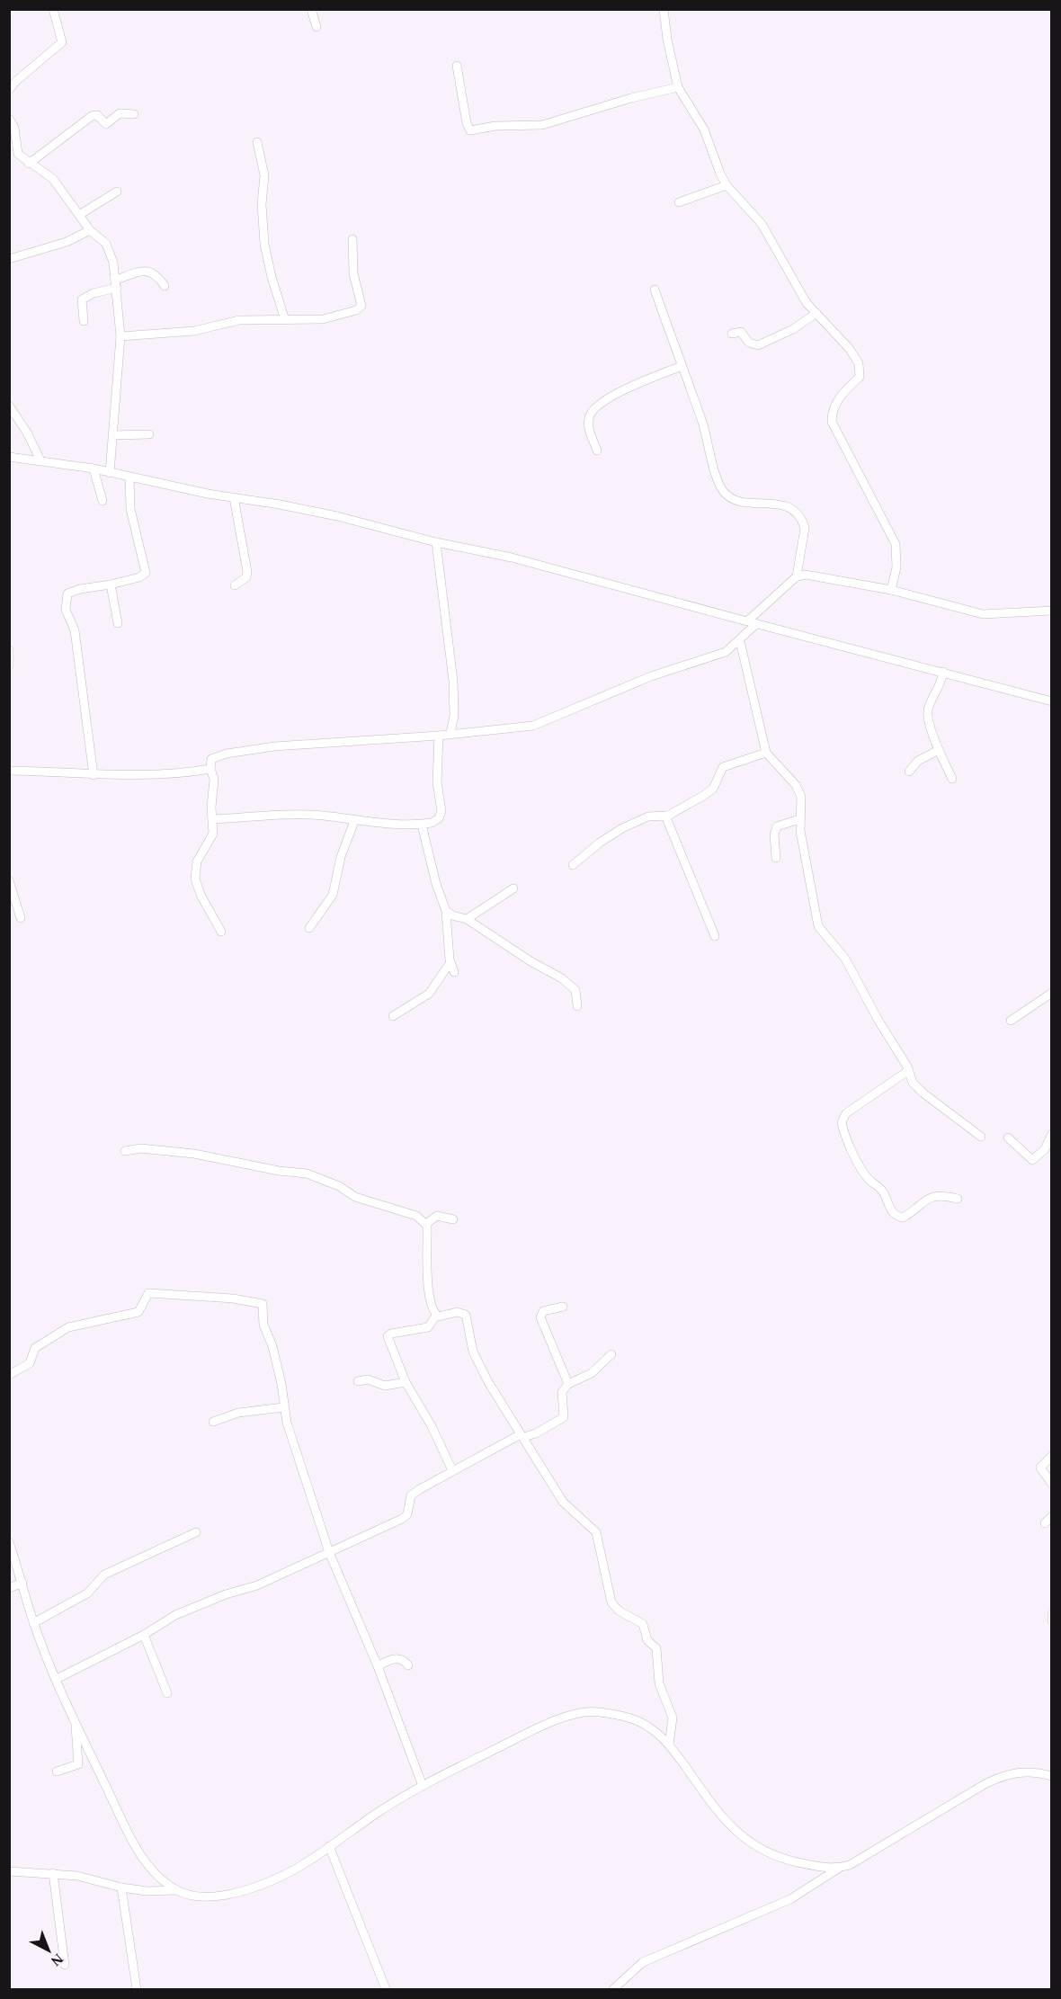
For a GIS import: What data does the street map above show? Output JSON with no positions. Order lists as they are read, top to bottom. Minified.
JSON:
{"north":"bottom right"}
